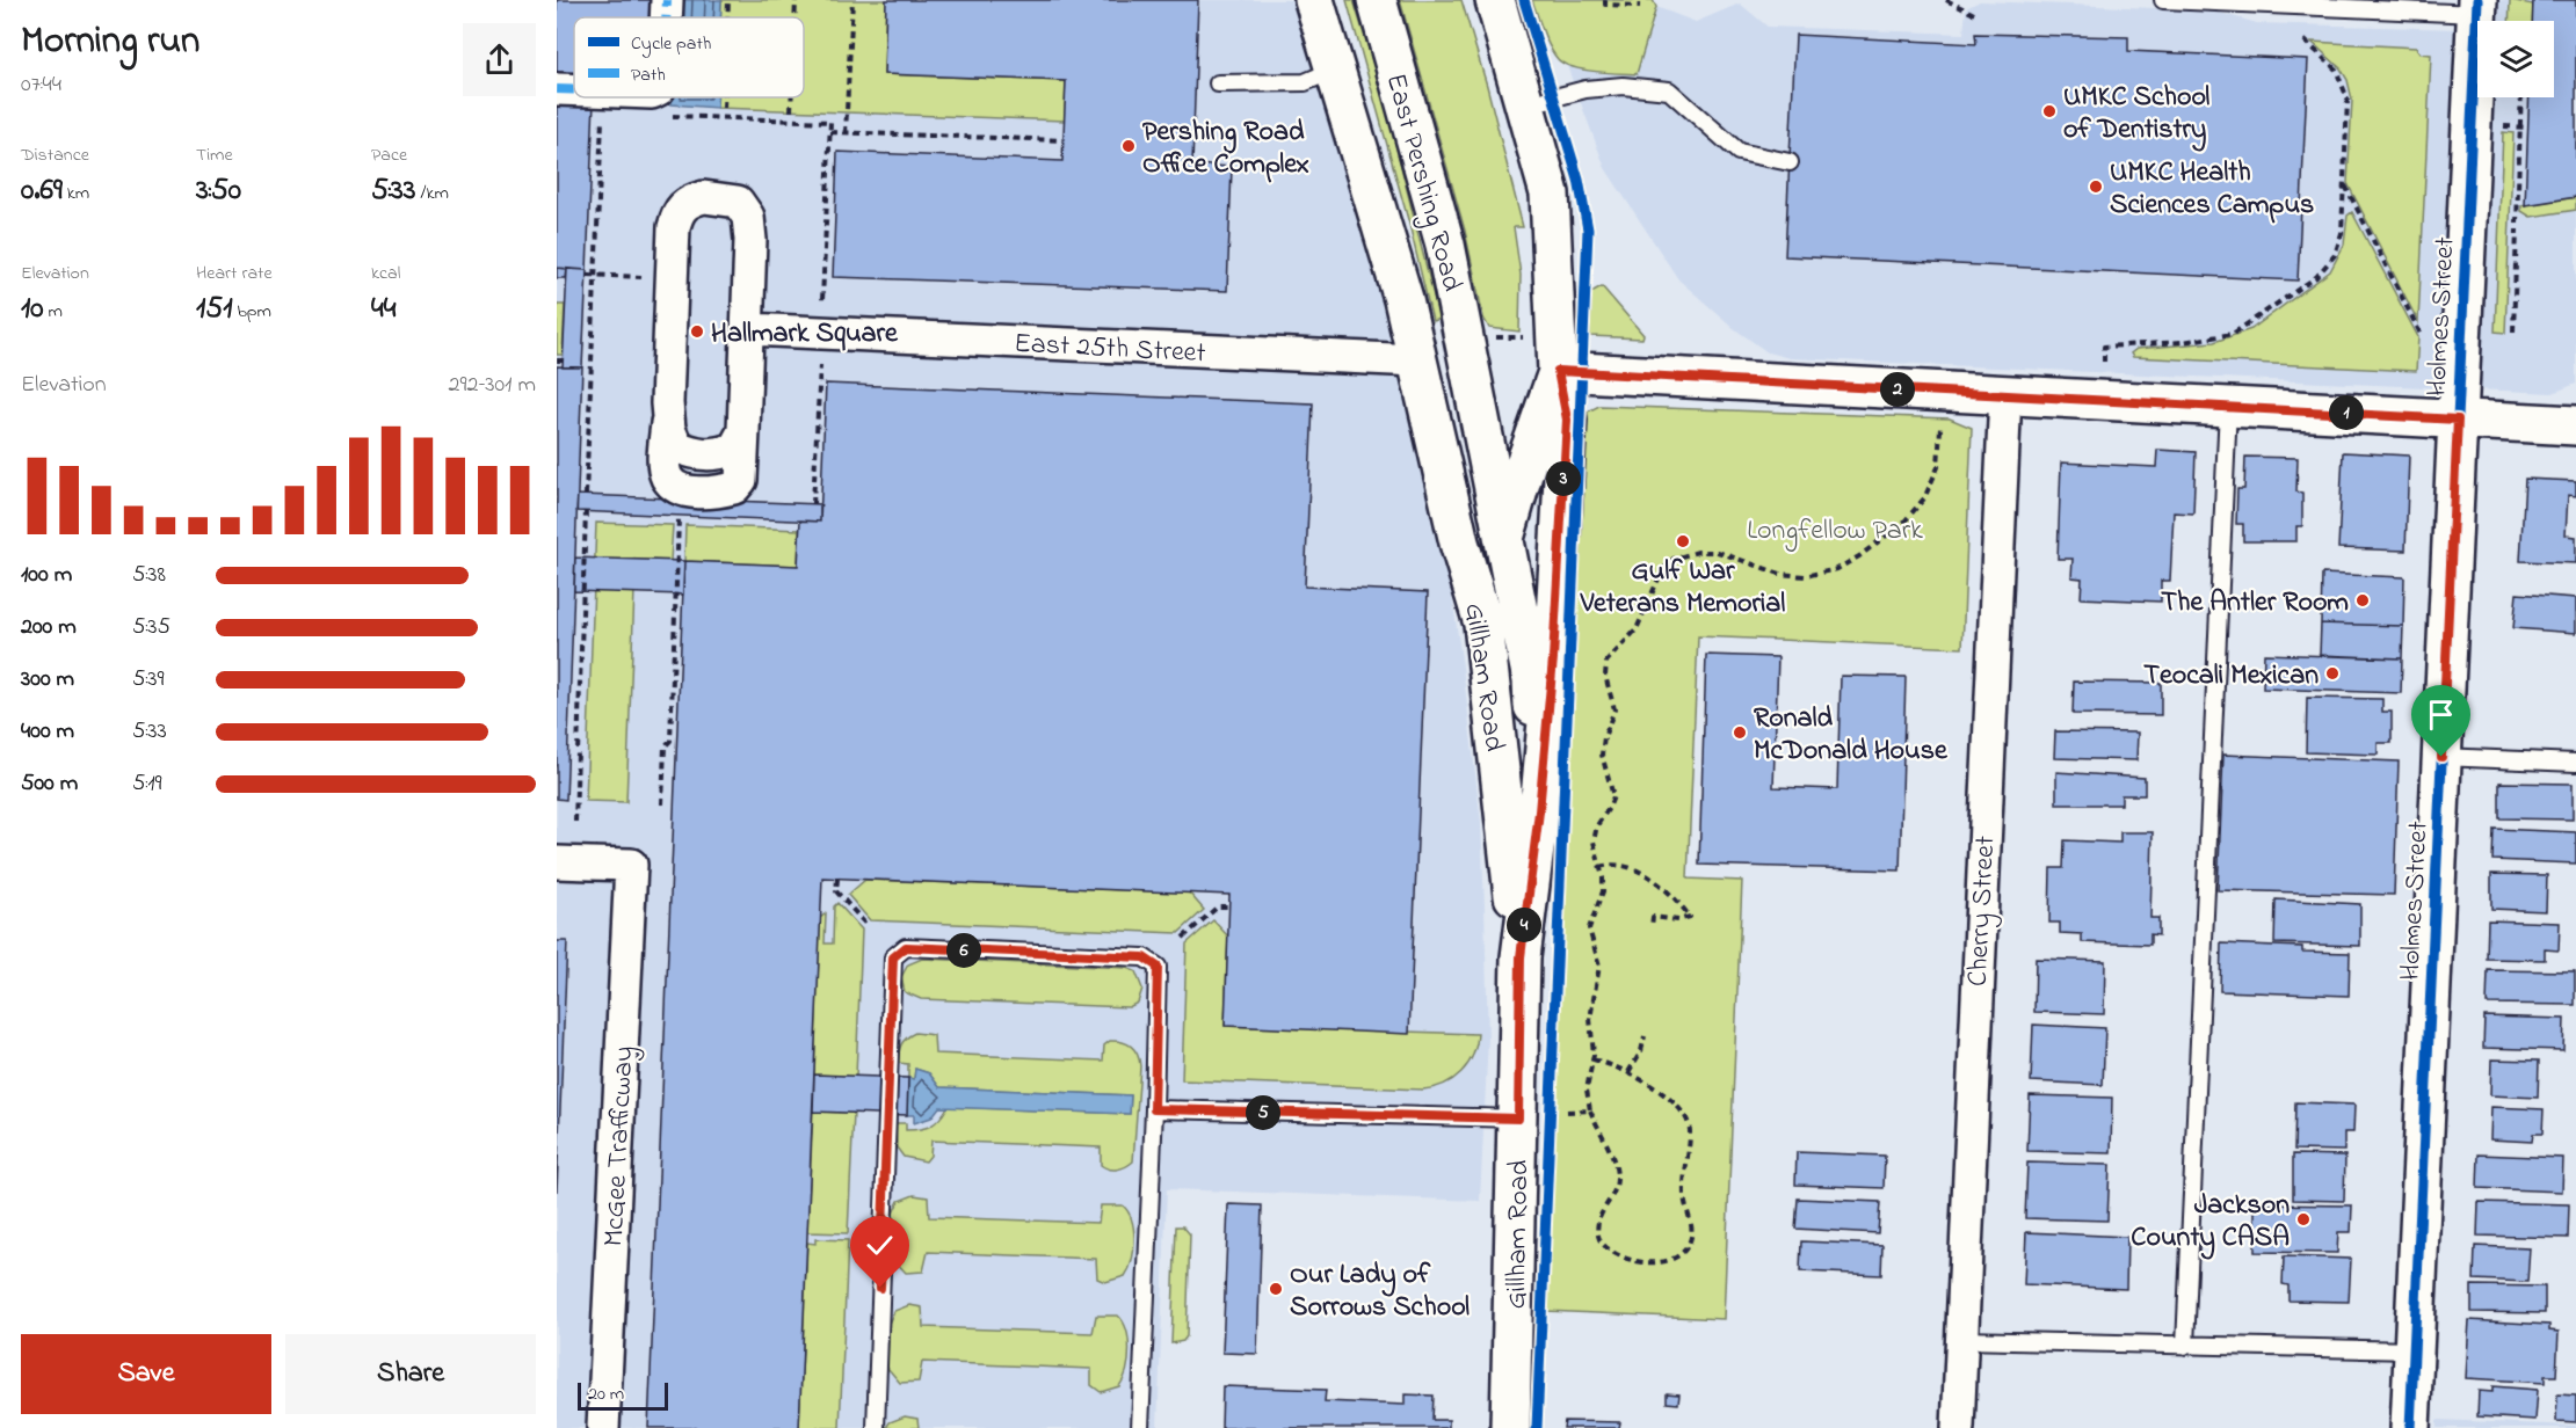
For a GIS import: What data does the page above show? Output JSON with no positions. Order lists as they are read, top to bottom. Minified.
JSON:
{"streets":{"main road":["East Pershing Road","Holmes Street","East 25th Street","Gillham Road"],"street":["Cherry Street","McGee Trafficway"]},"crossings":[["East Pershing Road","East 25th Street"],["East Pershing Road","Gillham Road"],["East 25th Street","Gillham Road"]],"parks":["Longfellow Park"],"places":["UMKC School of Dentistry","Pershing Road Office Complex","UMKC Health Sciences Campus","Hallmark Square","Gulf War Veterans Memorial","The Antler Room","Teocali Mexican","Ronald McDonald House","Jackson County CASA","Our Lady of Sorrows School"],"legend":["Cycle path","Path"],"scale_bar":"20 m","page":{"heading":["Morning run","07:44"],"stats":[["Distance","0.69 km"],["Time","3:50"],["Pace","5:33 /km"],["Elevation","10 m"],["Heart rate","151 bpm"],["kcal","44"]],"chart":["Elevation","292–301 m"],"pins":["2","1","3","4","6","5"],"list":[{"name":"100 m","note":"5:38"},{"name":"200 m","note":"5:35"},{"name":"300 m","note":"5:39"},{"name":"400 m","note":"5:33"},{"name":"500 m","note":"5:19"}],"buttons":["Save","Share"],"scale":"20 m"}}
